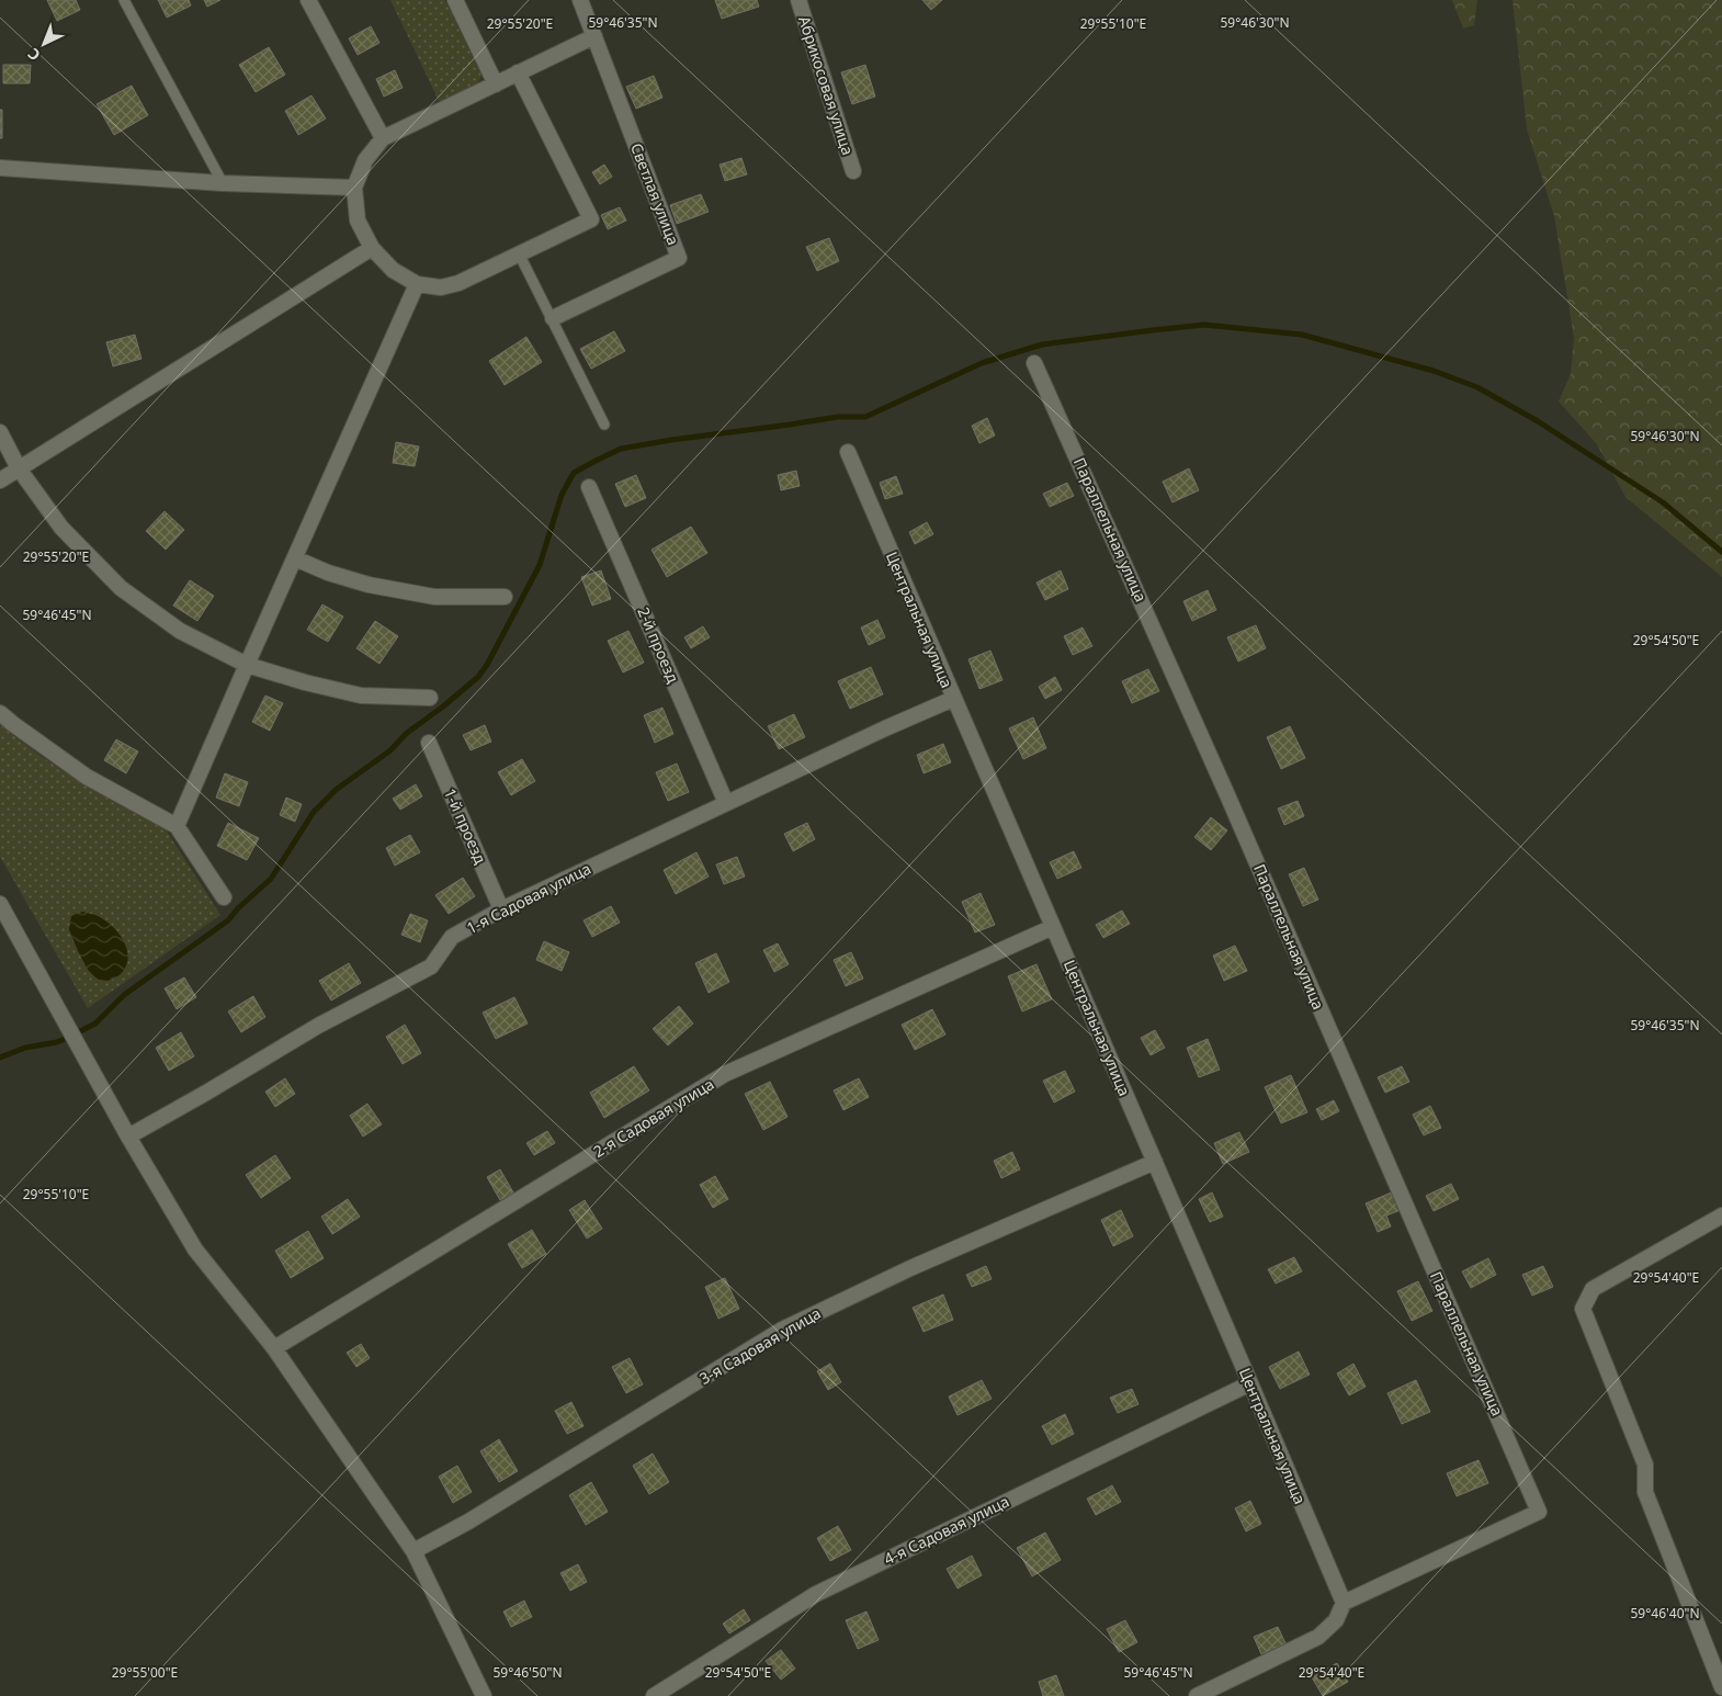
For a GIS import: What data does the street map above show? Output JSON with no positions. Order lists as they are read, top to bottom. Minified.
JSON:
{"streets":{"street":["Абрикосовая улица","Светлая улица","Параллельная улица","Центральная улица","2-й проезд","1-й проезд","1-я Садовая улица","2-я Садовая улица","3-я Садовая улица","4-я Садовая улица"]},"crossings":[["Параллельная улица","Центральная улица"],["Центральная улица","1-я Садовая улица"],["Центральная улица","2-я Садовая улица"],["Центральная улица","3-я Садовая улица"],["Центральная улица","4-я Садовая улица"],["2-й проезд","1-я Садовая улица"],["1-й проезд","1-я Садовая улица"]],"north":"bottom left","coordinates":["59°46'35\"N","59°46'30\"N","29°55'20\"E","29°55'10\"E","59°46'45\"N","29°54'50\"E","29°54'40\"E","59°46'40\"N","29°55'00\"E","59°46'50\"N"]}
